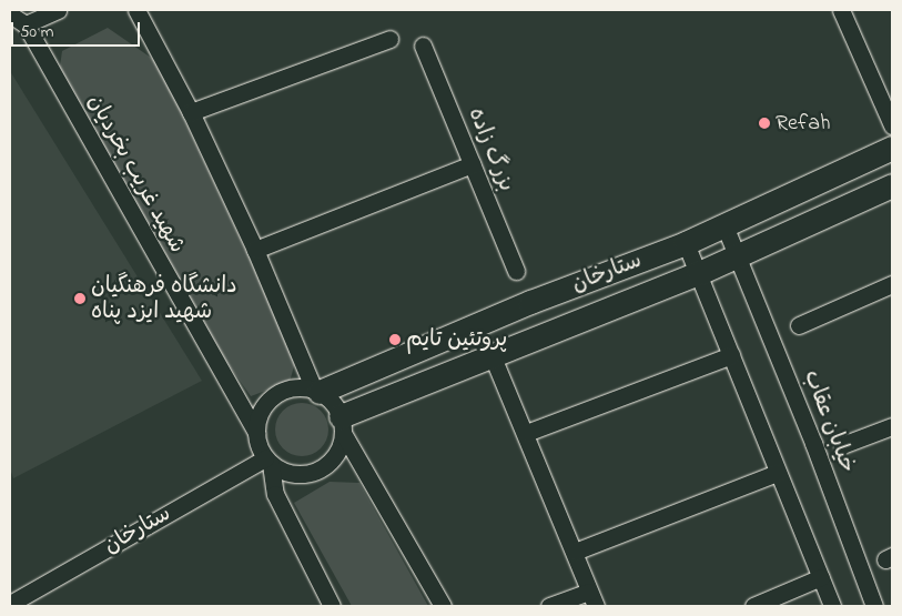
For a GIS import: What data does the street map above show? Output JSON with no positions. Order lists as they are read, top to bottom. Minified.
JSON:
{"streets":{"main road":["ستارخان"],"street":["بزرگ زاده","شهید غریب بخردیان","خیابان عقاب"]},"crossings":[["شهید غریب بخردیان","ستارخان"],["ستارخان","خیابان عقاب"]],"places":["Refah","دانشگاه فرهنگیان شهید ایزد پناه","پروتئین تایم"],"scale_bar":"50 m"}
